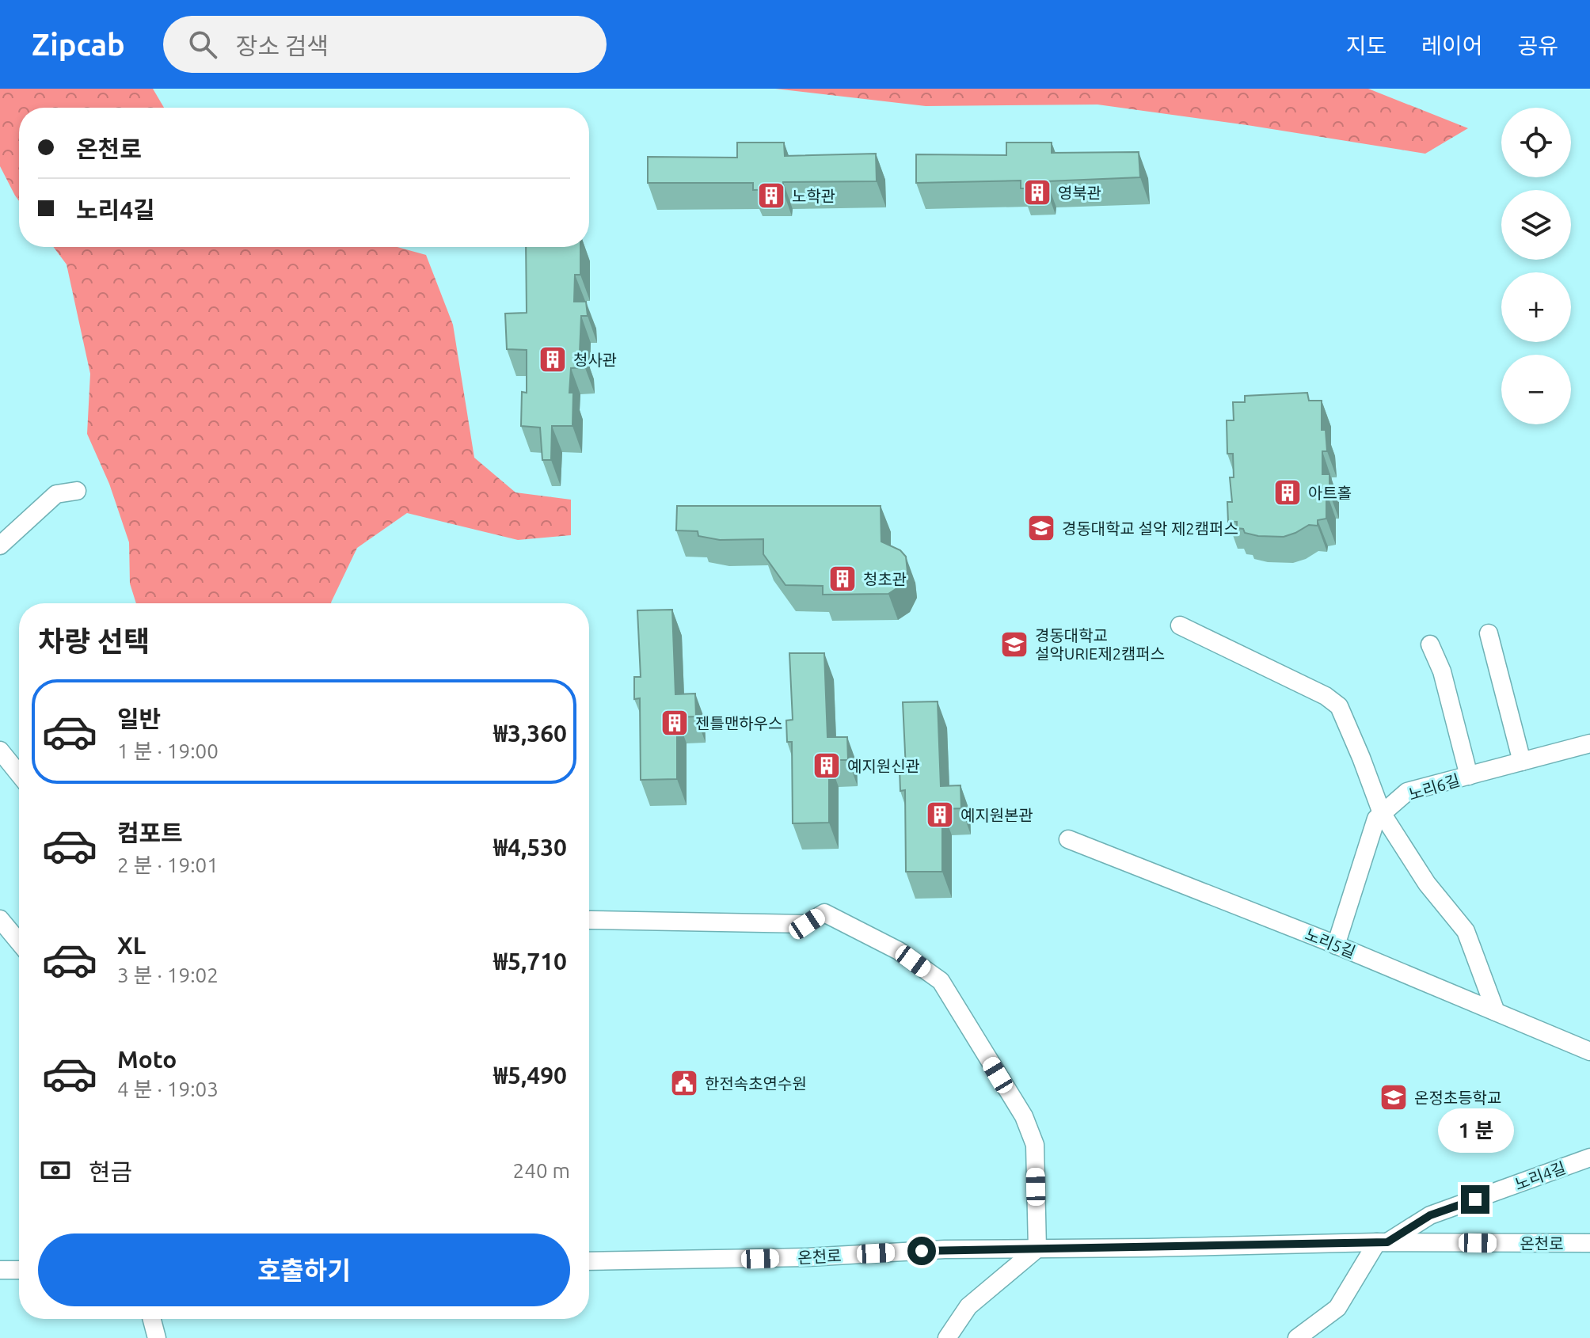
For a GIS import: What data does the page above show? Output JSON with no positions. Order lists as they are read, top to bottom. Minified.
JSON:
{"streets":{"street":["노리6길","노리5길","노리4길","온천로"]},"crossings":[["노리6길","노리5길"],["노리4길","온천로"]],"places":{"building":["영북관","노학관","청사관","아트홀","청초관","젠틀맨하우스","예지원신관","예지원본관"],"school or university":["경동대학교 설악 제2캠퍼스","경동대학교 설악URIE제2캠퍼스","온정초등학교"],"public building":["한전속초연수원"]},"page":{"header":"Zipcab","search":"장소 검색","nav":["지도","레이어","공유"],"map_buttons":["+","−"],"banner":["온천로","노리4길"],"heading":"차량 선택","list":[{"name":"일반","note":"1 분 · 19:00","value":"₩3,360"},{"name":"컴포트","note":"2 분 · 19:01","value":"₩4,530"},{"name":"XL","note":"3 분 · 19:02","value":"₩5,710"},{"name":"Moto","note":"4 분 · 19:03","value":"₩5,490"}],"bubble":"1 분","pay":["현금","240 m"],"buttons":"호출하기"}}
